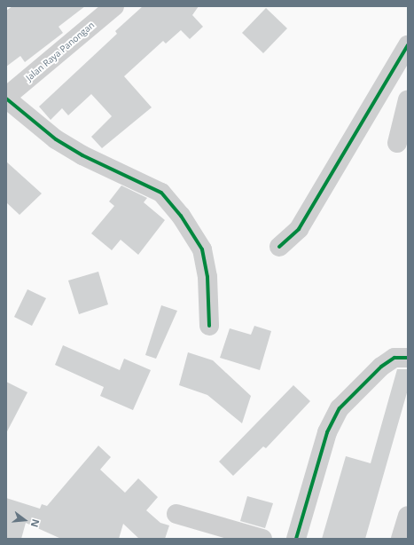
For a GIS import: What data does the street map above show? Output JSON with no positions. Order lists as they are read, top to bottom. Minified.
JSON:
{"streets":{"street":["Jalan Raya Panongan"]},"north":"right"}
